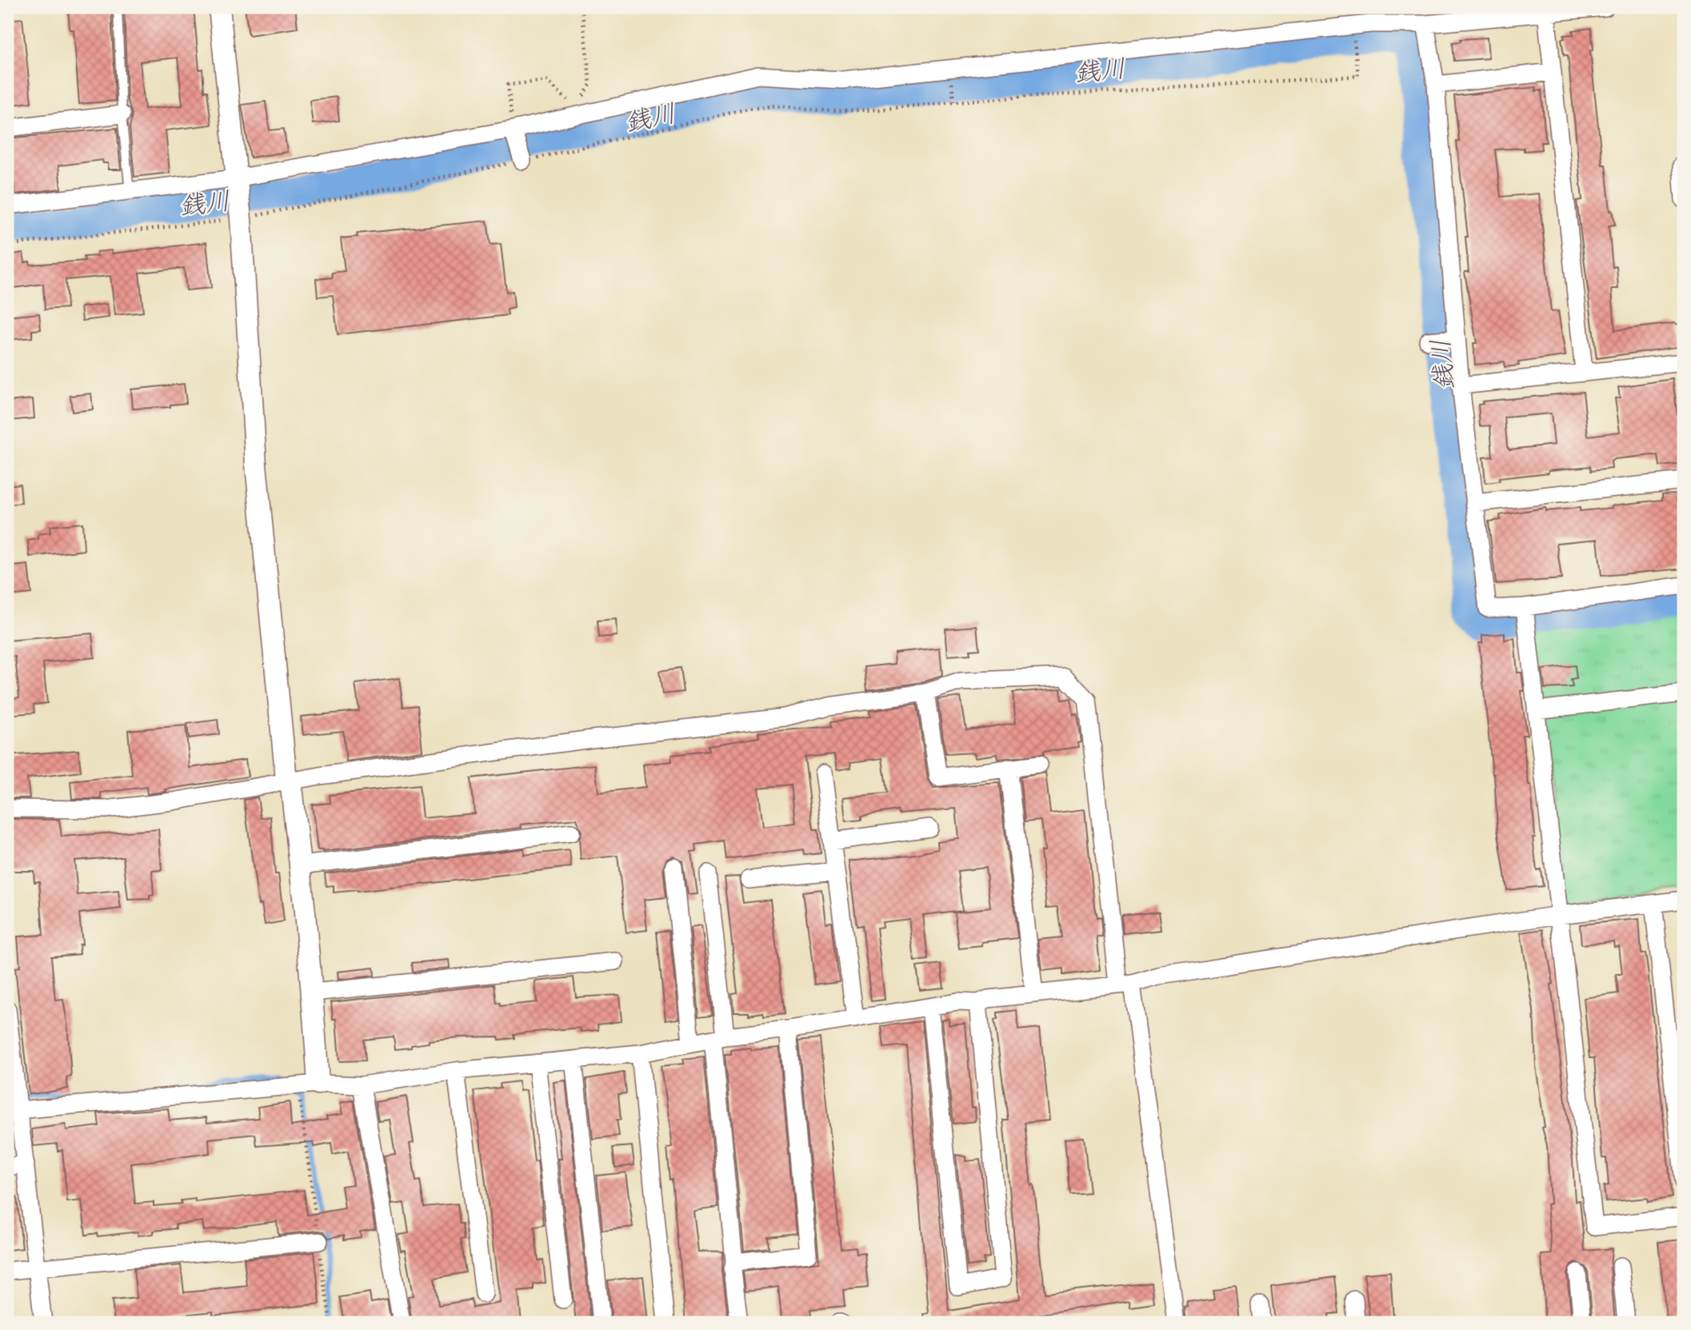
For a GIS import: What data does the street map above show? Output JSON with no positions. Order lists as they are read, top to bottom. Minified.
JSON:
{"water":["銭川"]}
